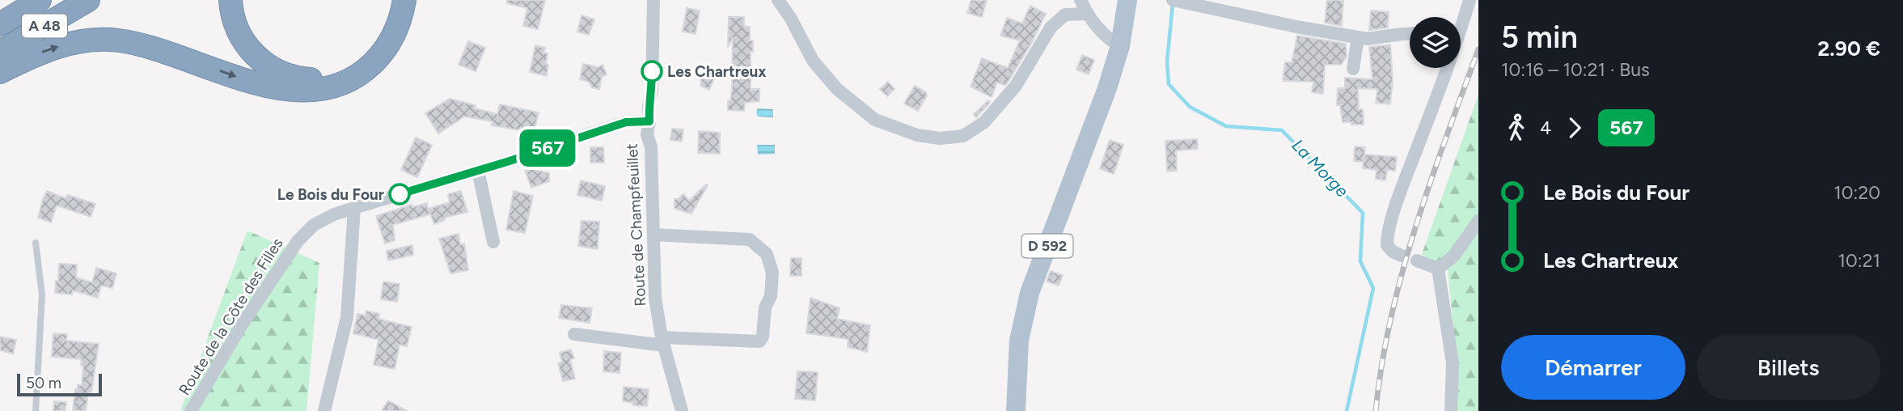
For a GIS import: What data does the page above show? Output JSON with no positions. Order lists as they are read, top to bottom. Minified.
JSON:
{"streets":{"highway":["A 48"],"main road":["D 592"],"street":["Route de Champfeuillet","Route de la Côte des Filles"]},"crossings":[["Route de Champfeuillet","Route de la Côte des Filles"]],"water":["La Morge"],"places":["Les Chartreux","Le Bois du Four"],"lines":["bus line 567"],"scale_bar":"50 m","page":{"on_map":"567","heading":["5 min","10:16 – 10:21 · Bus","2.90 €"],"legs":["4","567"],"list":[{"name":"Le Bois du Four","value":"10:20"},{"name":"Les Chartreux","value":"10:21"}],"buttons":["Démarrer","Billets"],"scale":"50 m"}}
